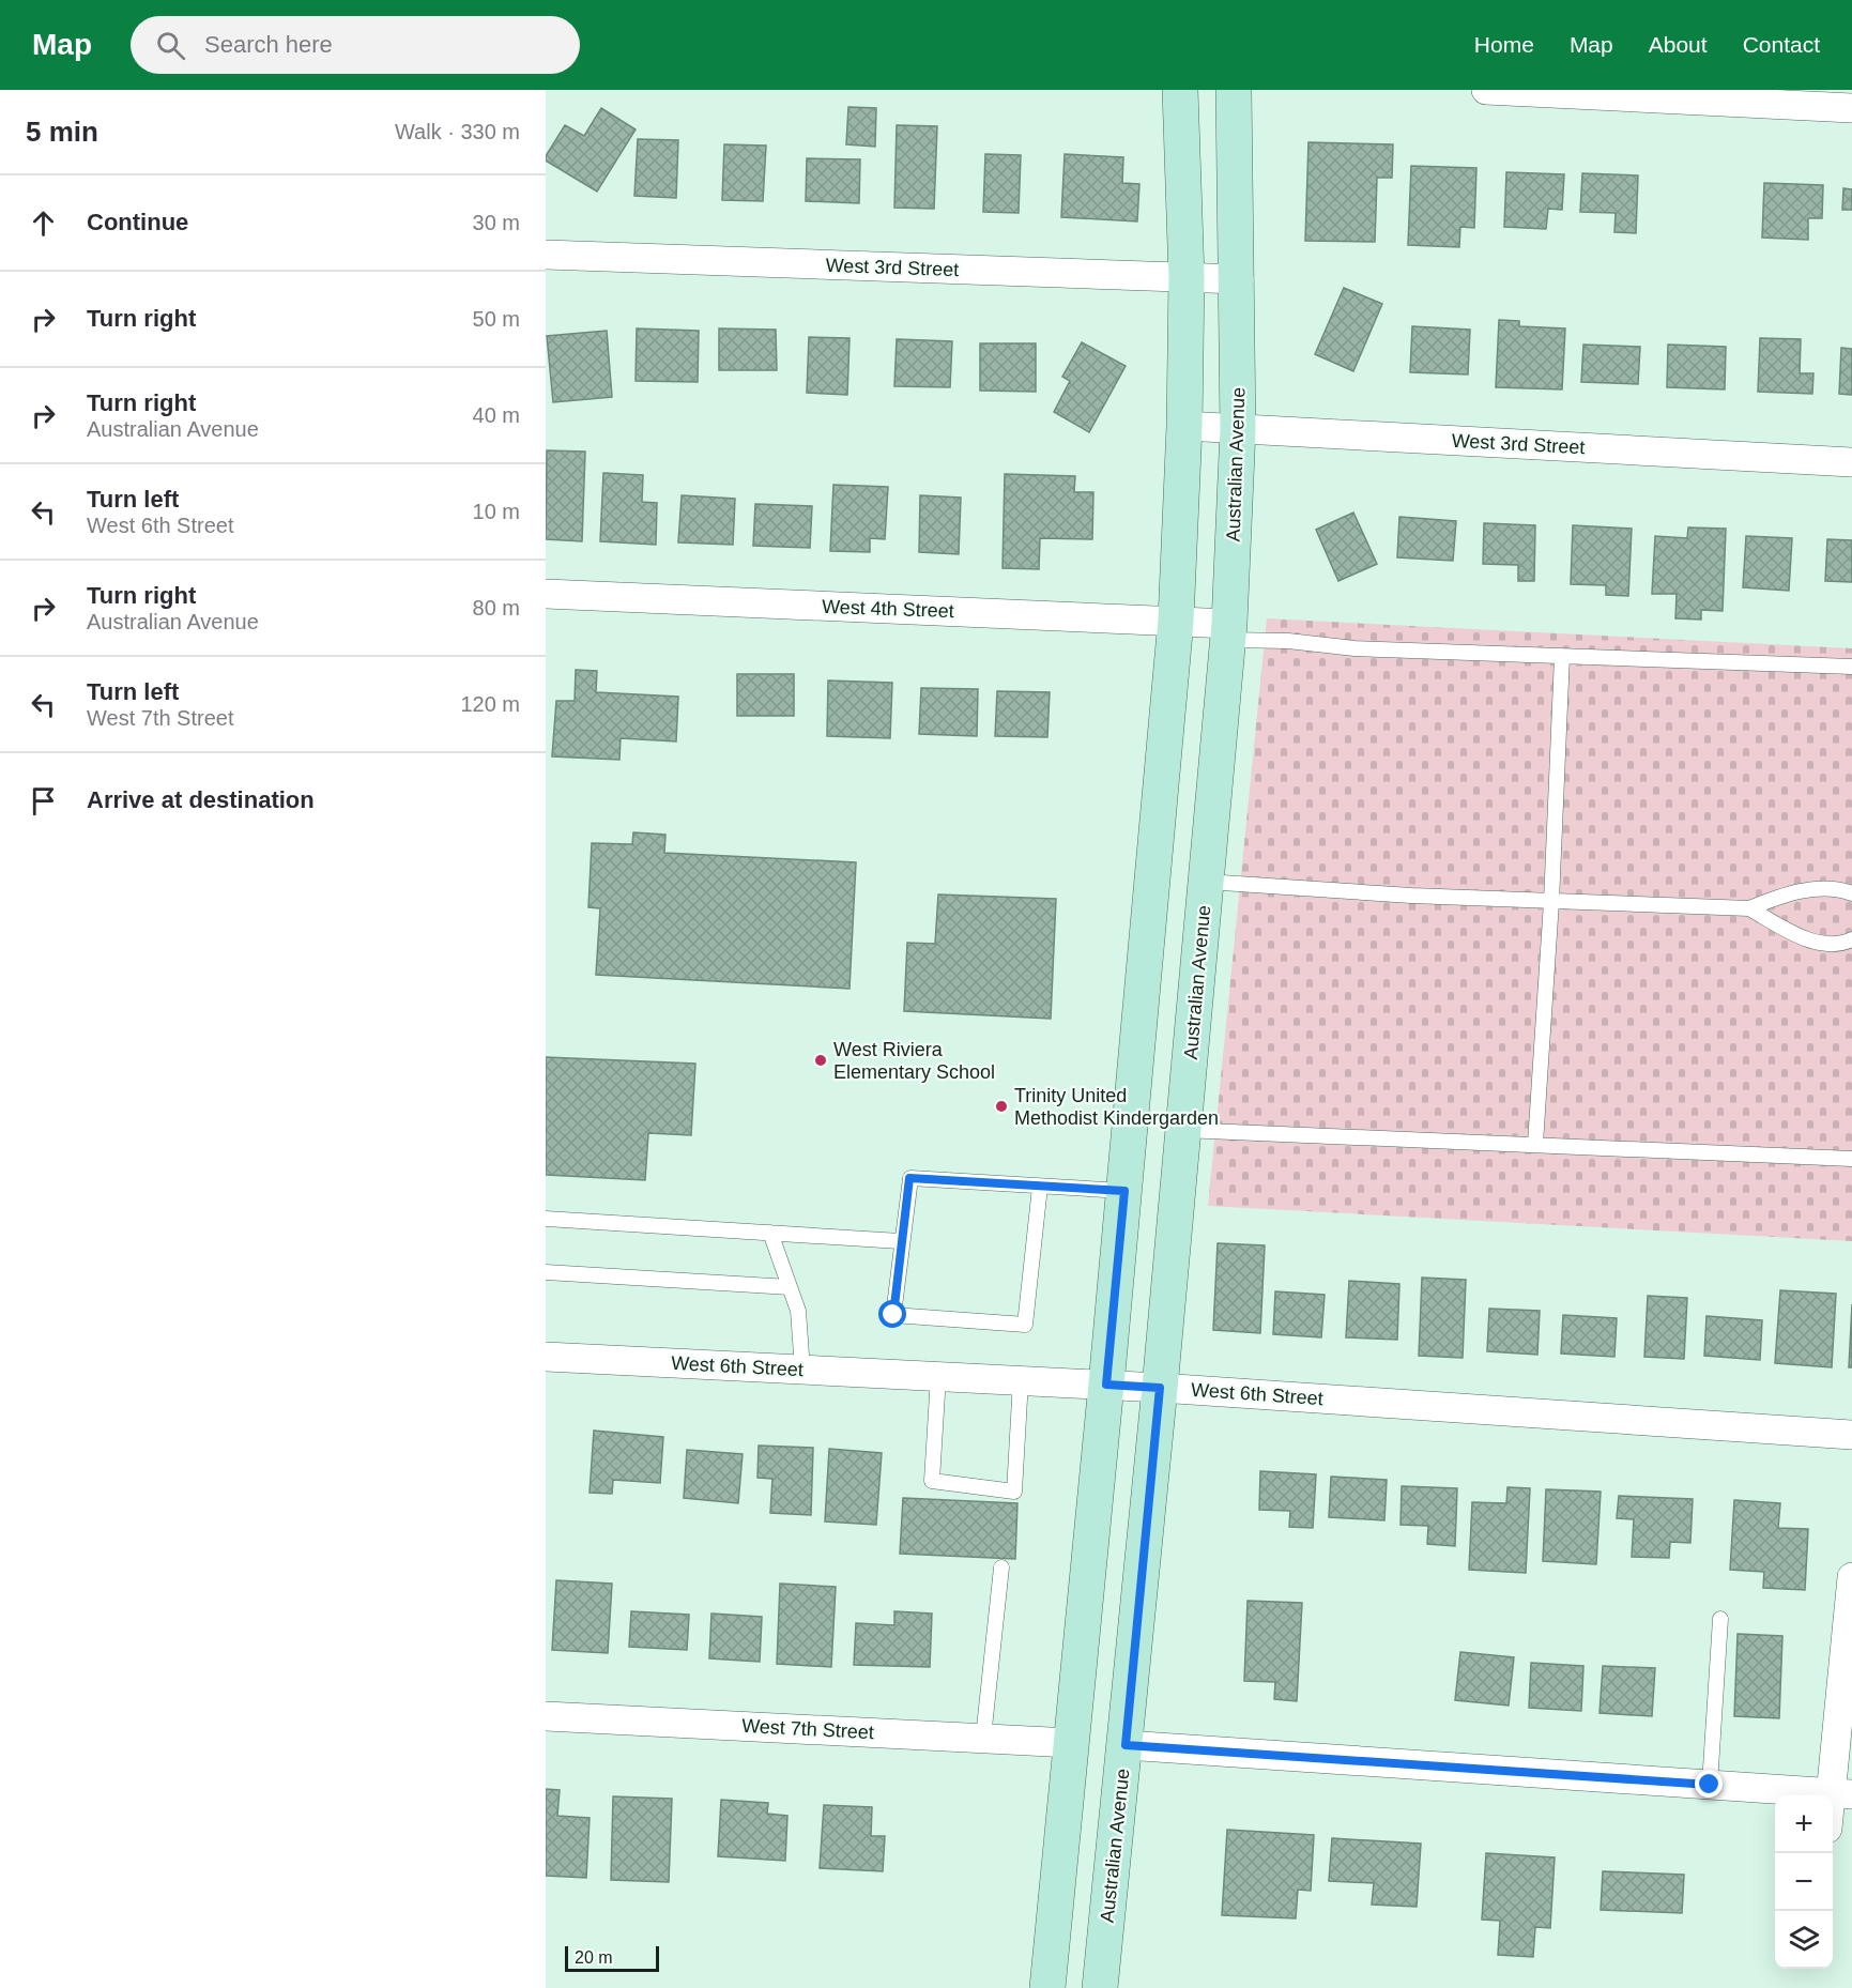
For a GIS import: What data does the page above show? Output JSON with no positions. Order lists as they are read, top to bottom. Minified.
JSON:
{"streets":{"main road":["Australian Avenue"],"street":["West 3rd Street","West 4th Street","West 6th Street","West 7th Street"]},"crossings":[["West 3rd Street","Australian Avenue"],["Australian Avenue","West 4th Street"],["Australian Avenue","West 6th Street"]],"places":["West Riviera Elementary School","Trinity United Methodist Kindergarden"],"scale_bar":"20 m","page":{"header":"Map","search":"Search here","nav":["Home","Map","About","Contact"],"heading":["5 min","Walk · 330 m"],"list":[["Continue","30 m"],["Turn right","50 m"],["Turn right","Australian Avenue","40 m"],["Turn left","West 6th Street","10 m"],["Turn right","Australian Avenue","80 m"],["Turn left","West 7th Street","120 m"],"Arrive at destination"],"map_buttons":["+","−"],"scale":"20 m"}}
